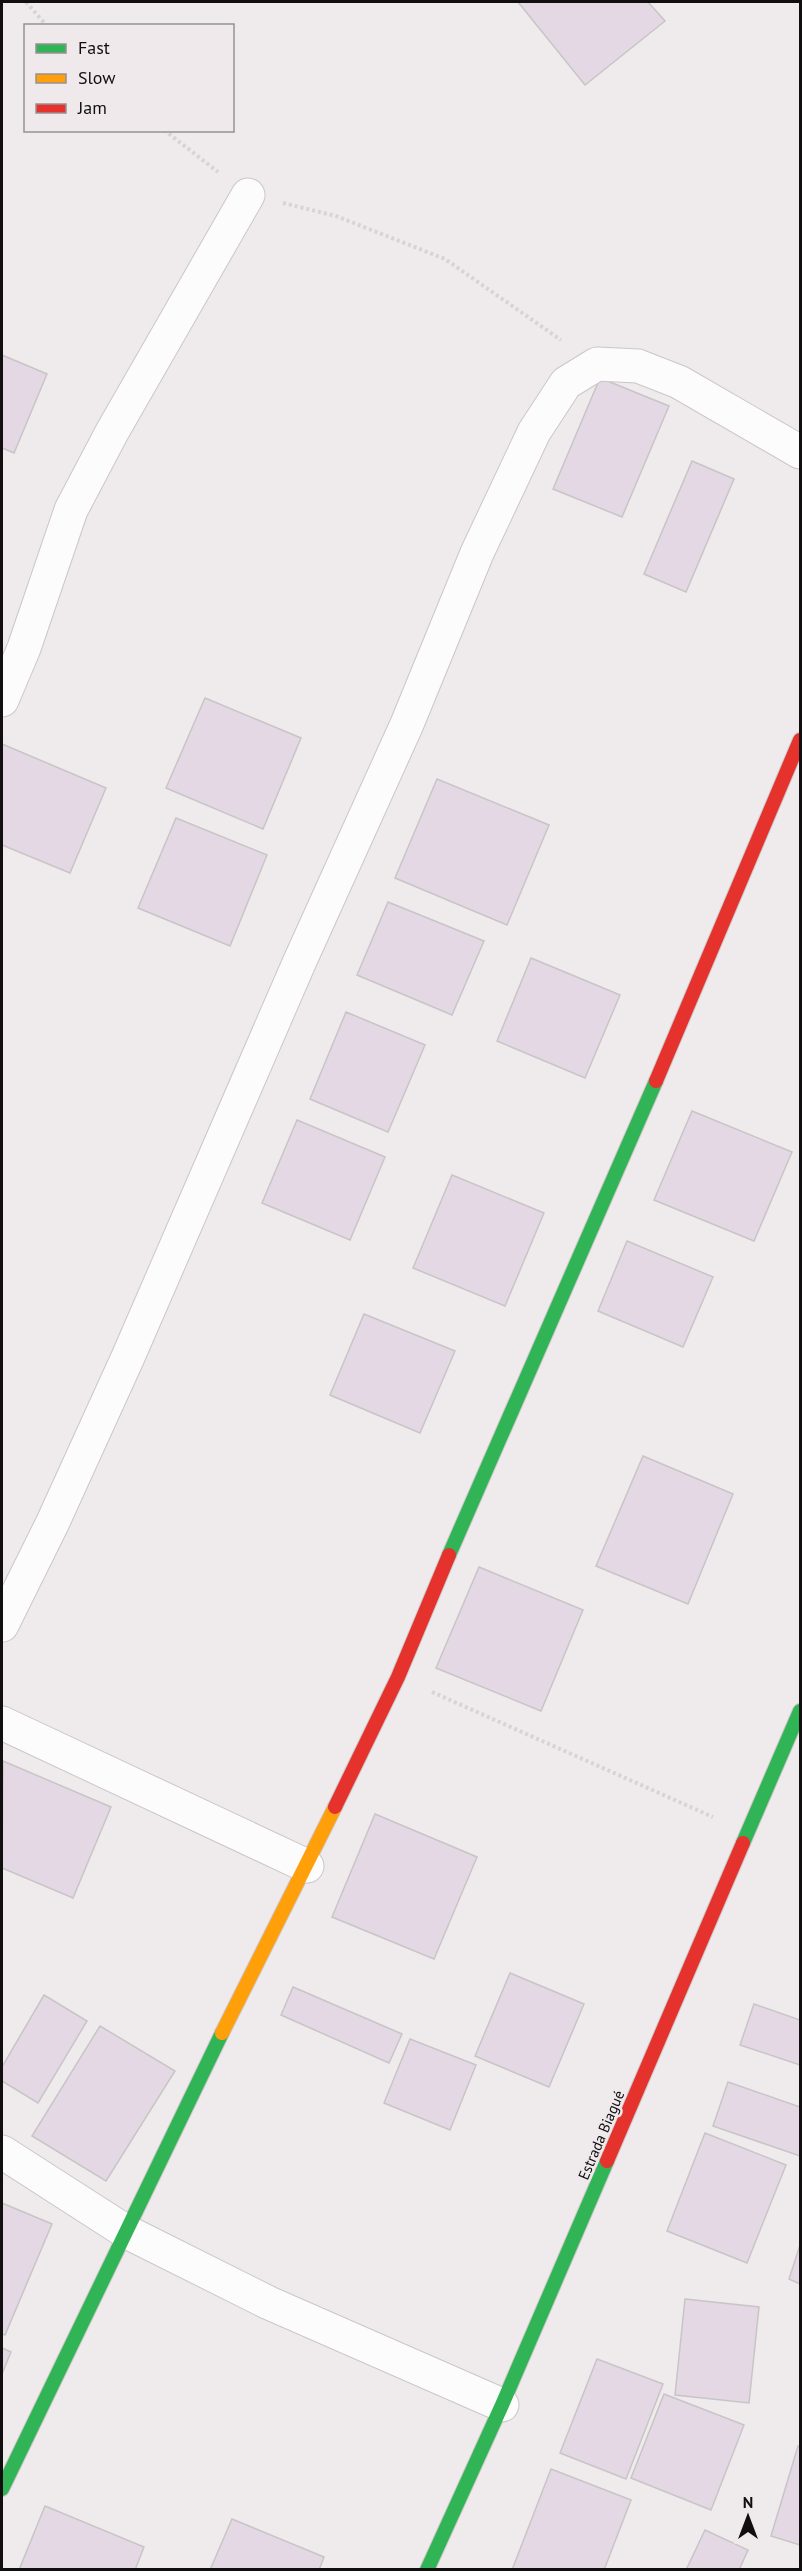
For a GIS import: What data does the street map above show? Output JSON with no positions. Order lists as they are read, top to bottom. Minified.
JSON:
{"streets":{"street":["Estrada Biagué"]},"legend":["Fast","Slow","Jam"],"north":"top"}
